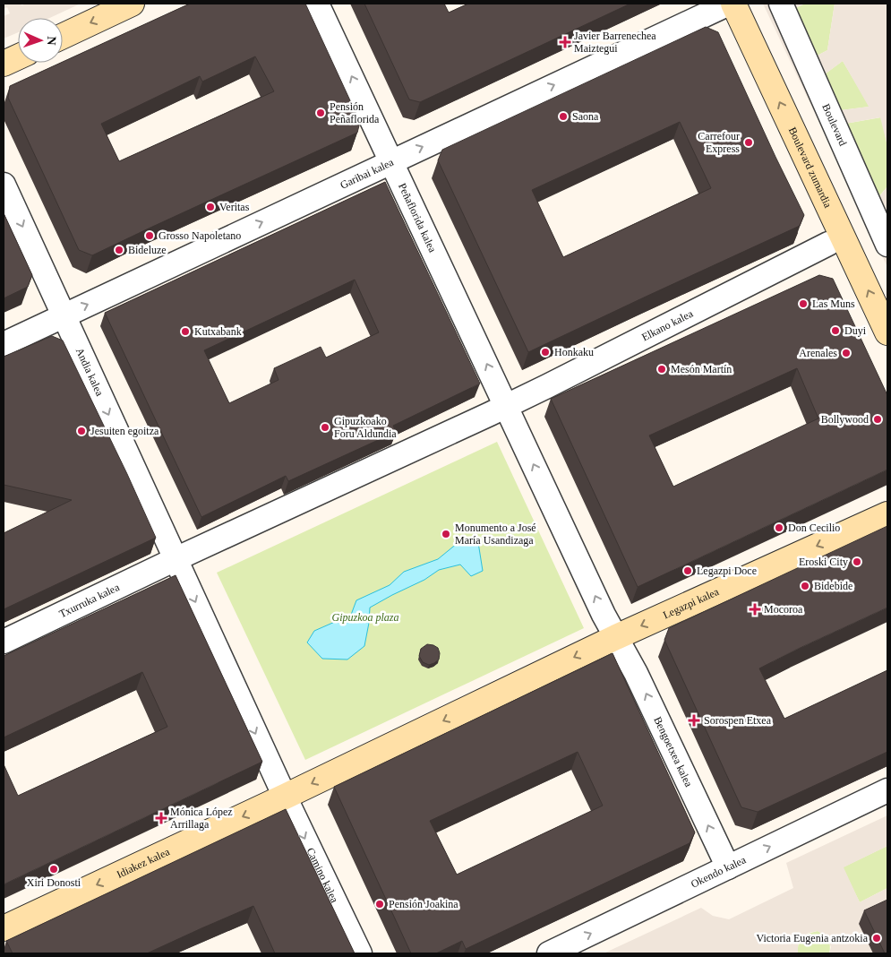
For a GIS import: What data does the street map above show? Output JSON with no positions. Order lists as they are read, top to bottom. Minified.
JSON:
{"streets":{"street":["Boulevard","Boulevard zumardia","Garibai kalea","Peñaflorida kalea","Elkano kalea","Andia kalea","Txurruka kalea","Legazpi kalea","Bengoetxea kalea","Idiakez kalea","Okendo kalea","Camino kalea"]},"crossings":[["Garibai kalea","Peñaflorida kalea"],["Garibai kalea","Andia kalea"],["Peñaflorida kalea","Elkano kalea"],["Andia kalea","Txurruka kalea"],["Legazpi kalea","Bengoetxea kalea"],["Bengoetxea kalea","Okendo kalea"],["Idiakez kalea","Camino kalea"]],"one_way":["Boulevard zumardia","Garibai kalea","Peñaflorida kalea","Andia kalea","Legazpi kalea","Bengoetxea kalea","Idiakez kalea","Okendo kalea","Camino kalea"],"parks":["Gipuzkoa plaza"],"places":{"health":["Javier Barrenechea Maiztegui","Mocoroa","Sorospen Etxea","Mónica López Arrillaga"],"other":["Pensión Peñaflorida","Saona","Carrefour Express","Veritas","Grosso Napoletano","Bideluze","Las Muns","Duyi","Kutxabank","Honkaku","Arenales","Mesón Martín","Bollywood","Gipuzkoako Foru Aldundia","Jesuiten egoitza","Don Cecilio","Monumento a José María Usandizaga","Eroski City","Legazpi Doce","Bidebide","Xiri Donosti","Pensión Joakina","Victoria Eugenia antzokia"]},"north":"right"}
